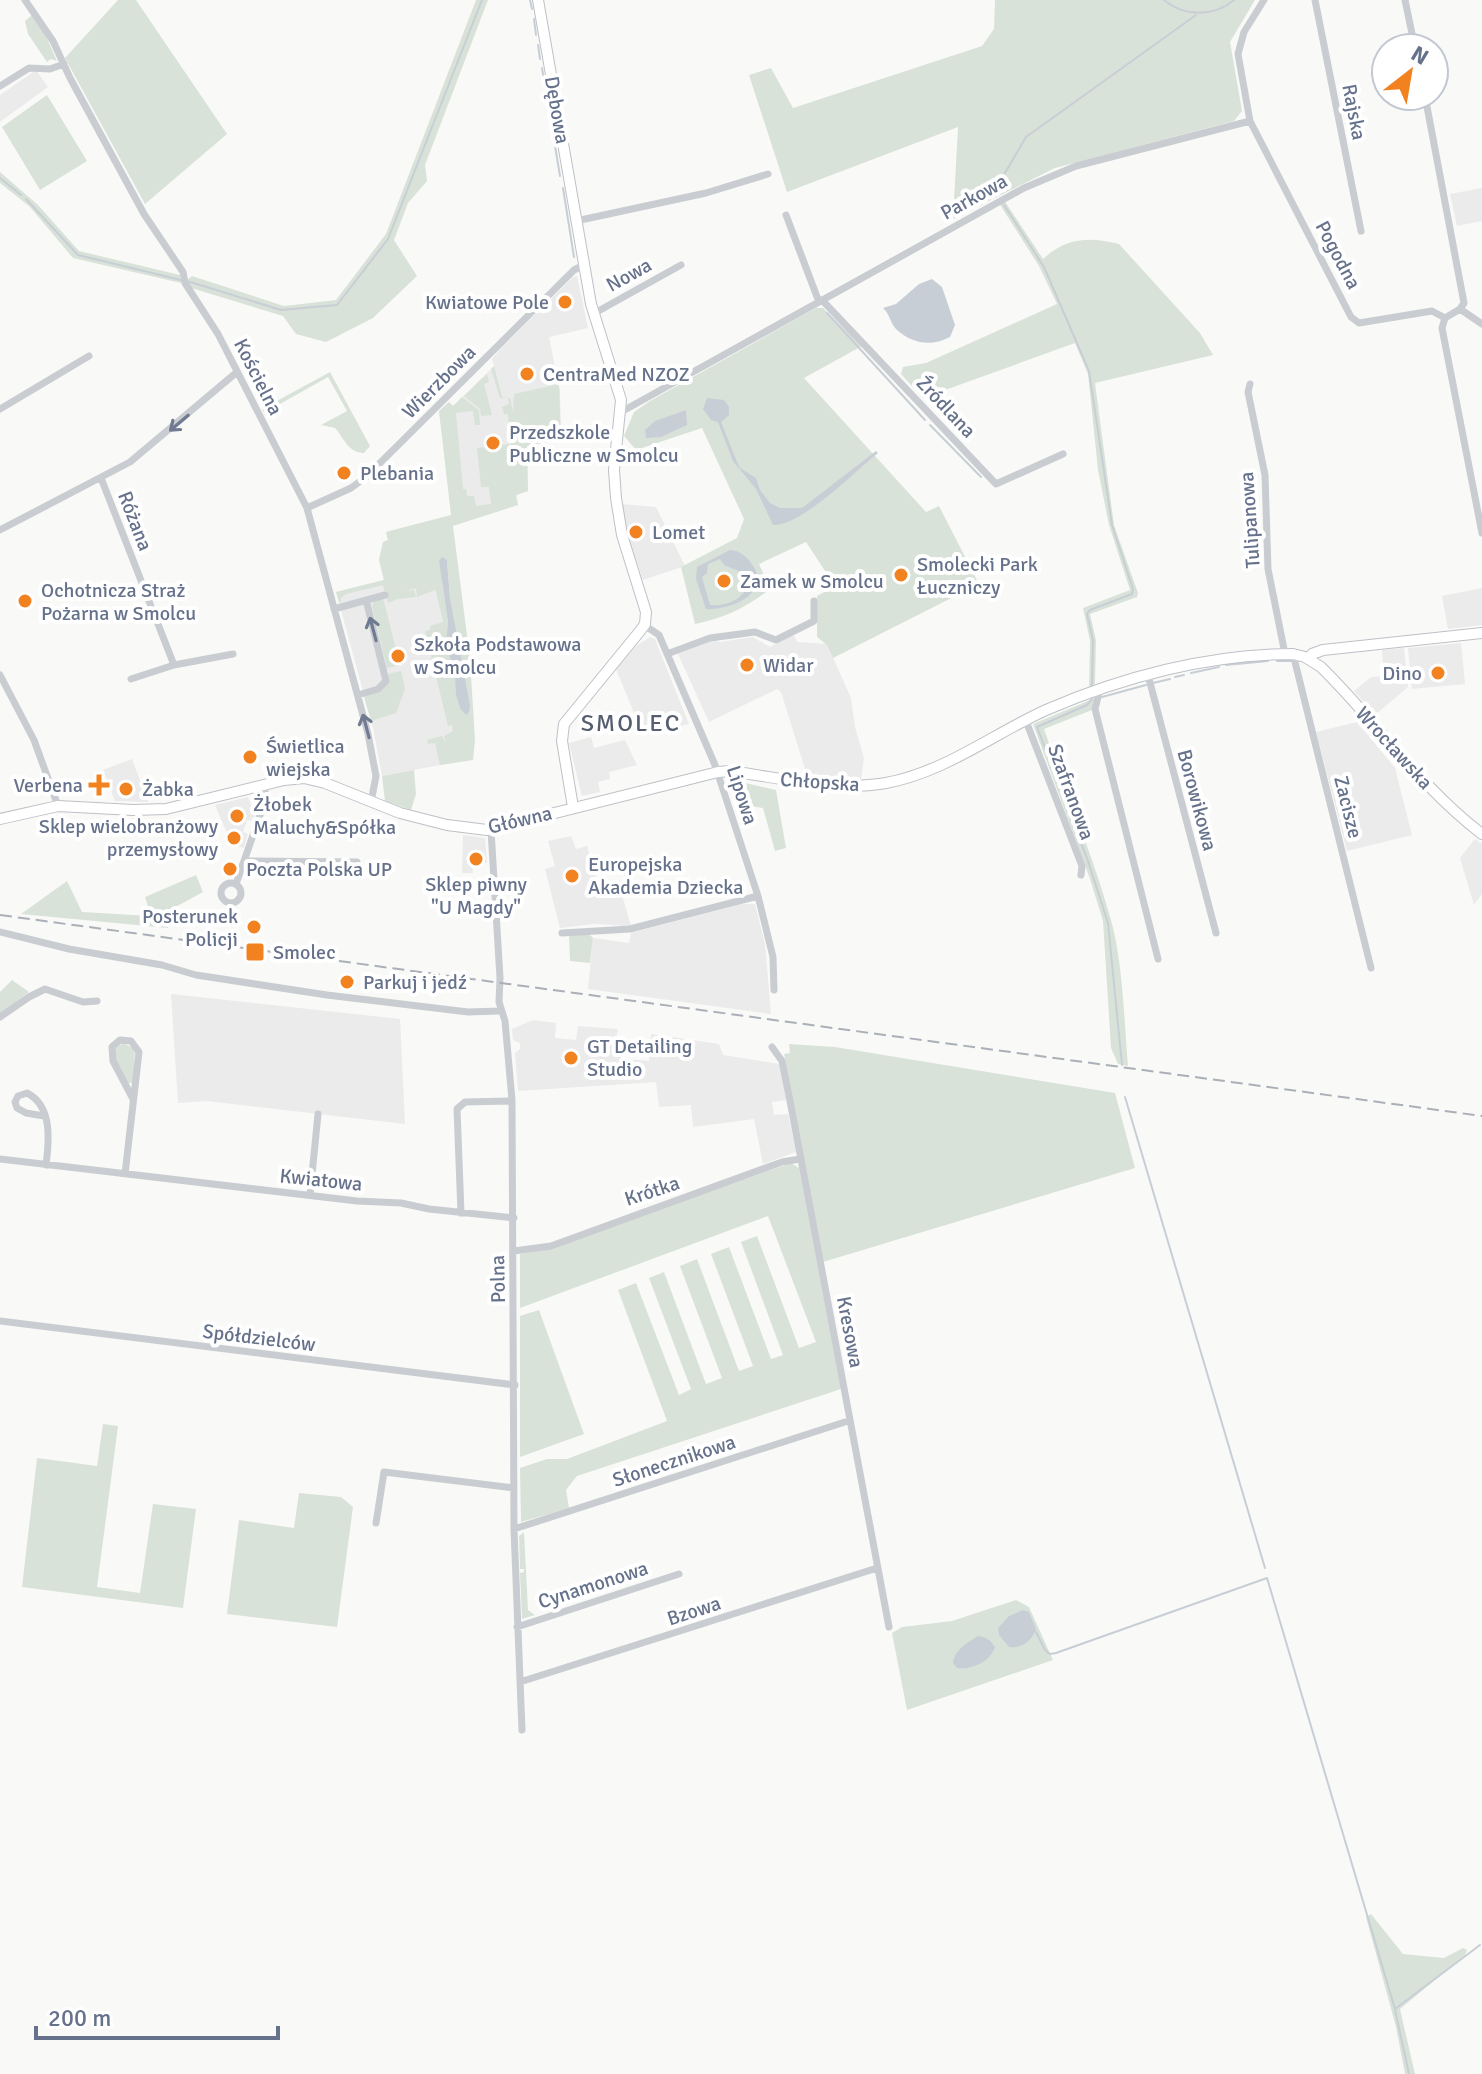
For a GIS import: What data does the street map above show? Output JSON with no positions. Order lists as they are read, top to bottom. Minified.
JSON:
{"streets":{"street":["Dębowa","Rajska","Parkowa","Pogodna","Nowa","Kościelna","Wierzbowa","Źródlana","Tulipanowa","Różana","Wrocławska","Chłopska","Szafranowa","Lipowa","Borowikowa","Zacisze","Główna","Kwiatowa","Krótka","Polna","Kresowa","Spółdzielców","Słonecznikowa","Cynamonowa","Bzowa"]},"crossings":[["Dębowa","Parkowa"],["Dębowa","Nowa"],["Dębowa","Wierzbowa"],["Parkowa","Pogodna"],["Parkowa","Źródlana"],["Kościelna","Wierzbowa"],["Kościelna","Główna"],["Tulipanowa","Chłopska"],["Tulipanowa","Zacisze"],["Wrocławska","Chłopska"],["Chłopska","Szafranowa"],["Chłopska","Lipowa"],["Chłopska","Borowikowa"],["Chłopska","Zacisze"],["Chłopska","Główna"],["Lipowa","Główna"],["Główna","Polna"],["Kwiatowa","Polna"],["Krótka","Polna"],["Krótka","Kresowa"],["Polna","Spółdzielców"],["Polna","Słonecznikowa"],["Polna","Cynamonowa"],["Polna","Bzowa"],["Kresowa","Bzowa"]],"districts":["SMOLEC"],"places":{"other":["Kwiatowe Pole","CentraMed NZOZ","Przedszkole Publiczne w Smolcu","Plebania","Lomet","Smolecki Park Łuczniczy","Zamek w Smolcu","Ochotnicza Straż Pożarna w Smolcu","Szkoła Podstawowa w Smolcu","Widar","Dino","Świetlica wiejska","Żabka","Żłobek Maluchy&Spółka","Sklep wielobranżowy przemysłowy","Sklep piwny \"U Magdy\"","Poczta Polska UP","Europejska Akademia Dziecka","Posterunek Policji","Parkuj i jedź","GT Detailing Studio"],"health":["Verbena"],"transit":["Smolec"]},"scale_bar":"200 m","north":"top right"}
